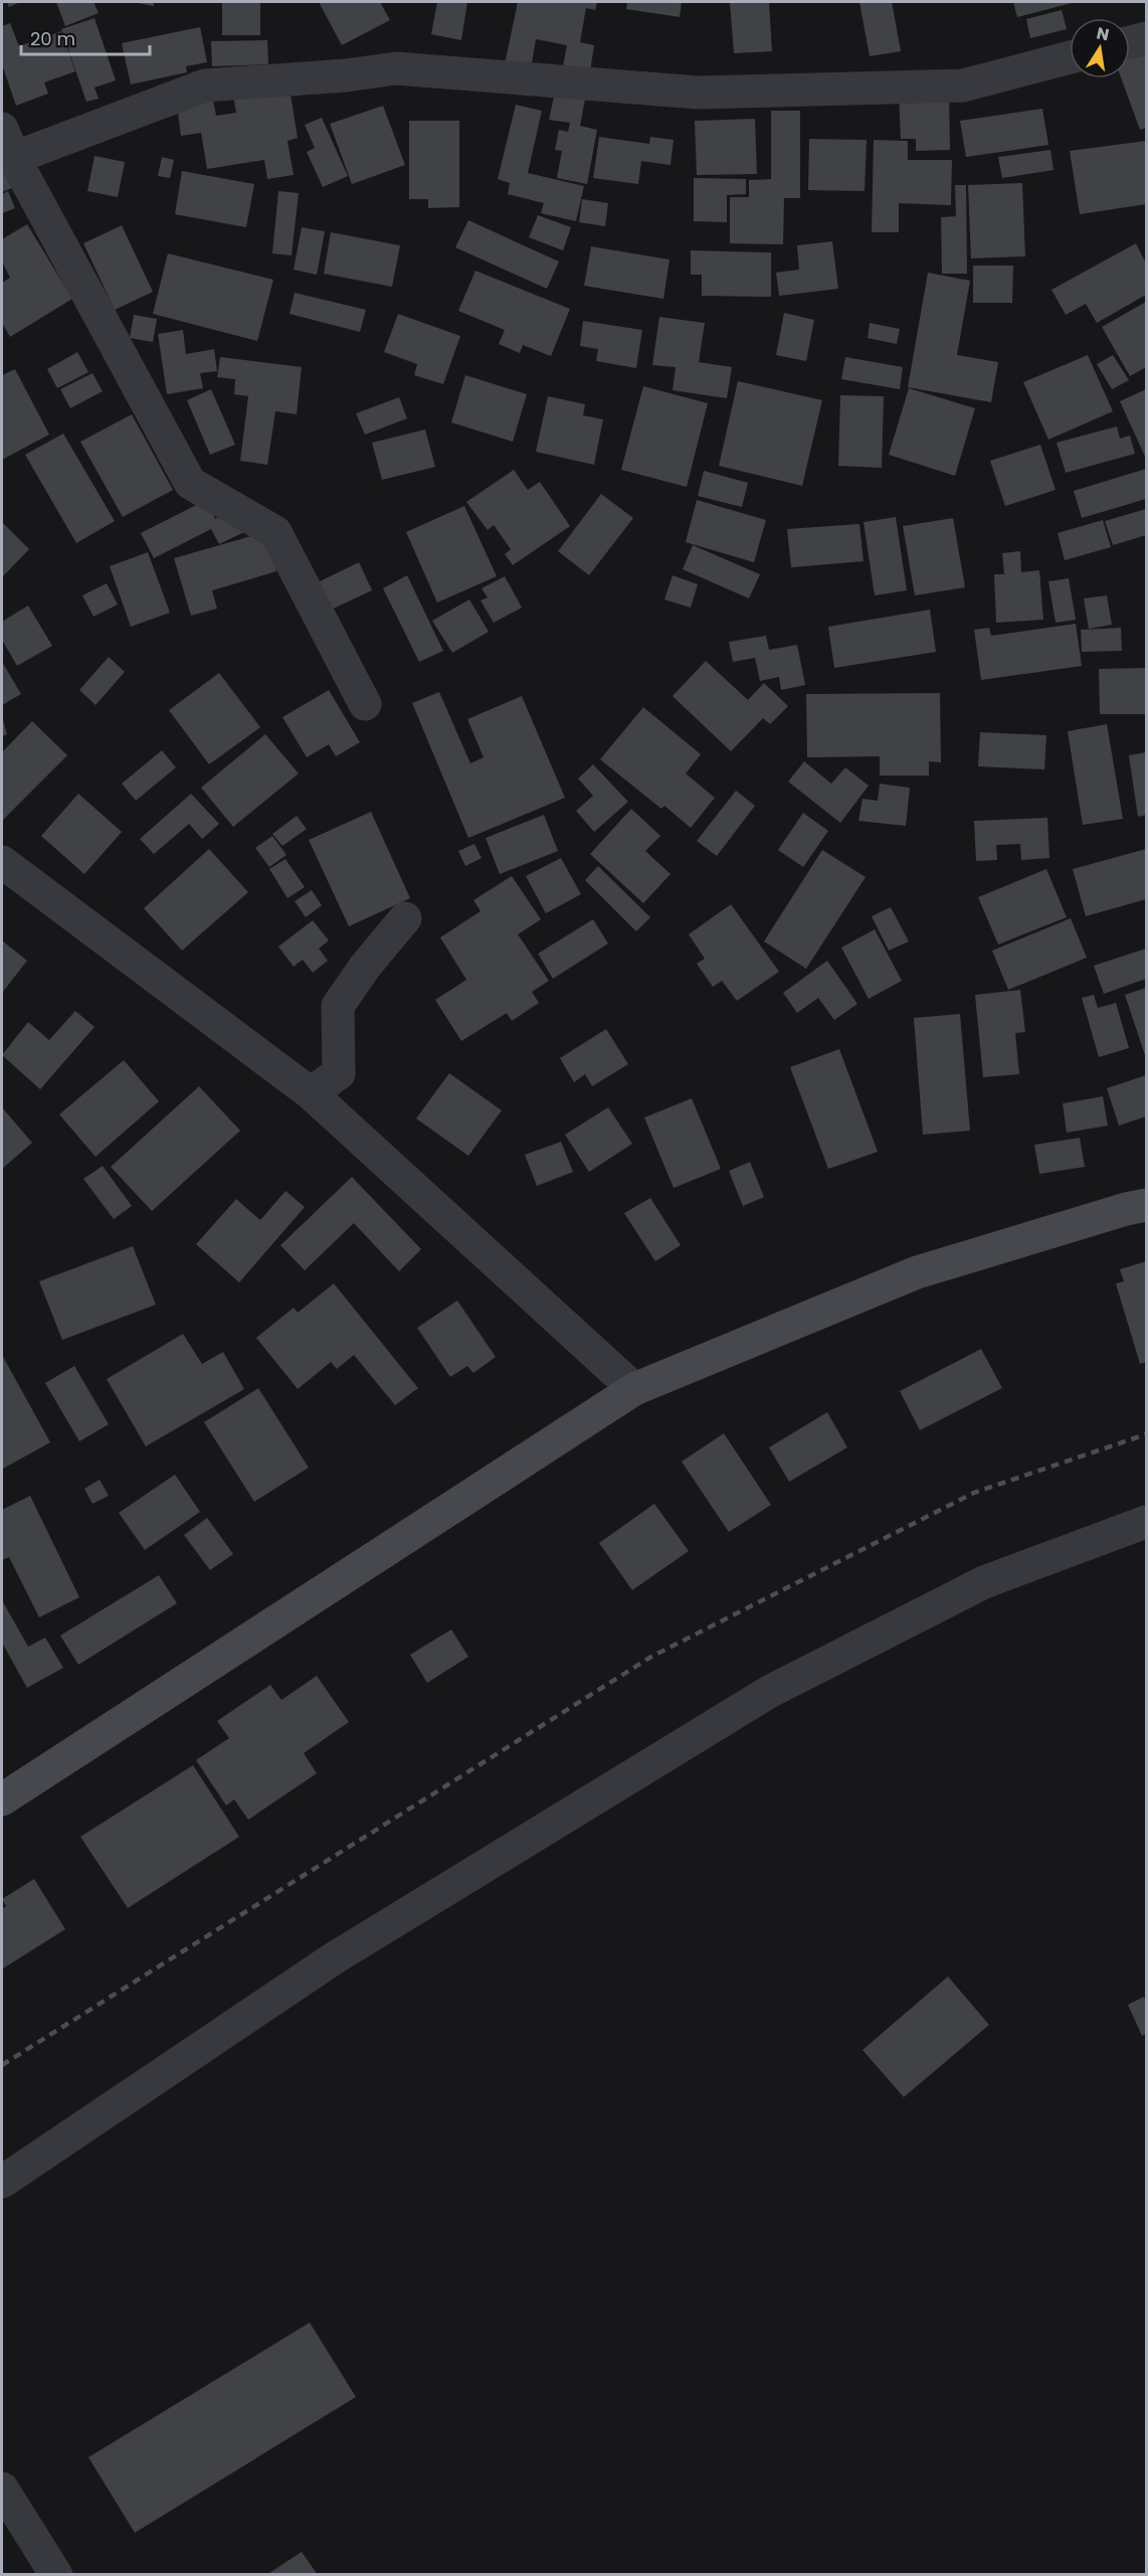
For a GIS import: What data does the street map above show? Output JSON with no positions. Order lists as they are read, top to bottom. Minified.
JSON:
{"scale_bar":"20 m","north":"top"}
